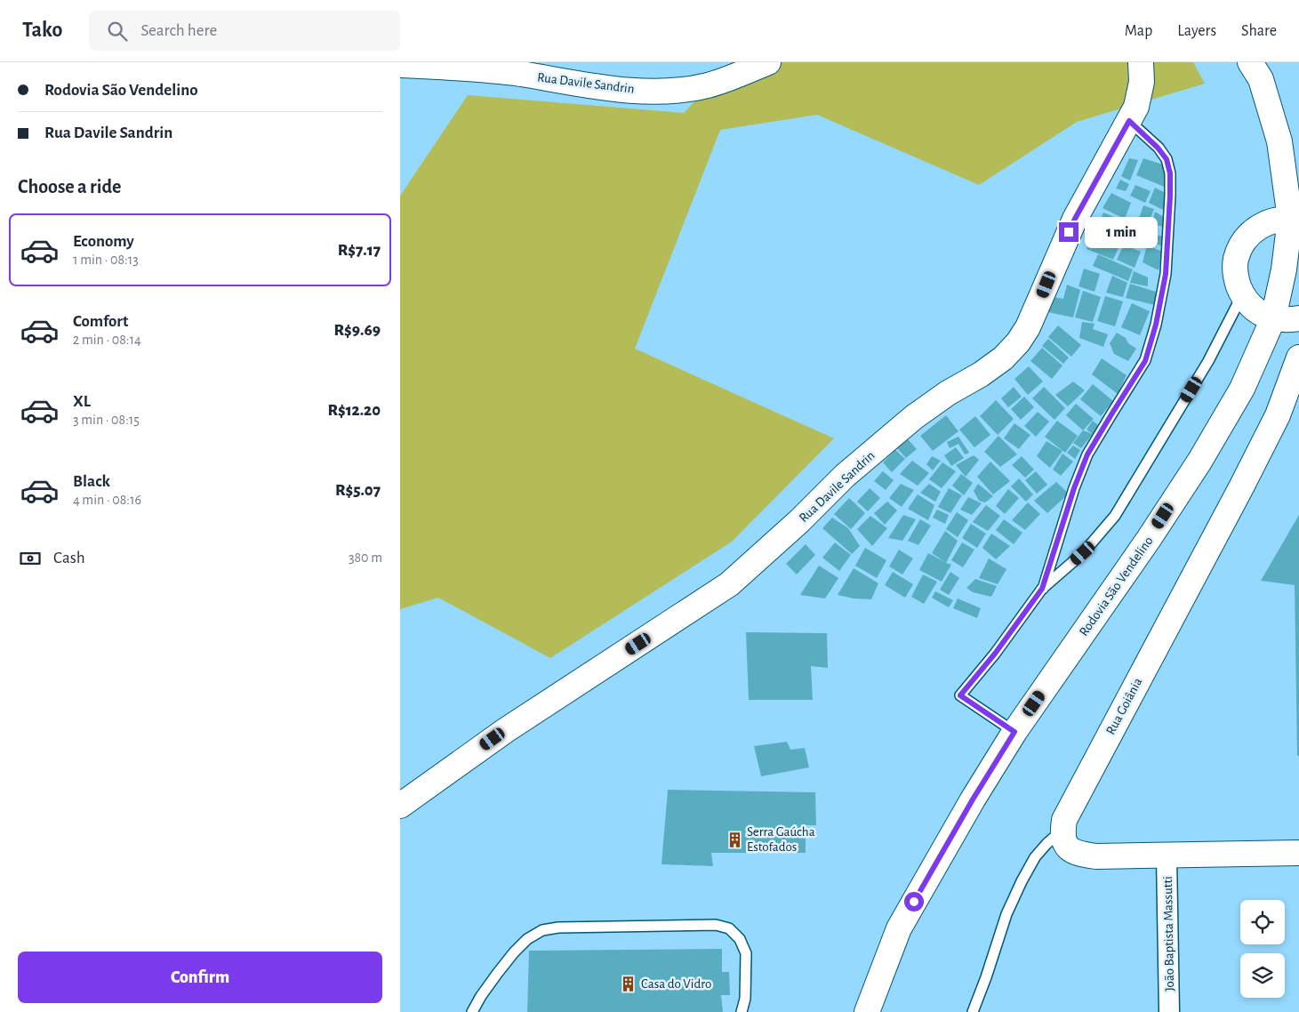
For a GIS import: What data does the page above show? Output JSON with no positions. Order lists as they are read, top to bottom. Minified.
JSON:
{"streets":{"main road":["Rua Davile Sandrin","Rodovia São Vendelino","Rua Goiânia"],"street":["João Baptista Massutti"]},"places":{"building":["Serra Gaúcha Estofados","Casa do Vidro"]},"page":{"header":"Tako","search":"Search here","nav":["Map","Layers","Share"],"banner":["Rodovia São Vendelino","Rua Davile Sandrin"],"heading":"Choose a ride","list":[{"name":"Economy","note":"1 min · 08:13","value":"R$7.17"},{"name":"Comfort","note":"2 min · 08:14","value":"R$9.69"},{"name":"XL","note":"3 min · 08:15","value":"R$12.20"},{"name":"Black","note":"4 min · 08:16","value":"R$5.07"}],"bubble":"1 min","pay":["Cash","380 m"],"buttons":"Confirm"}}
